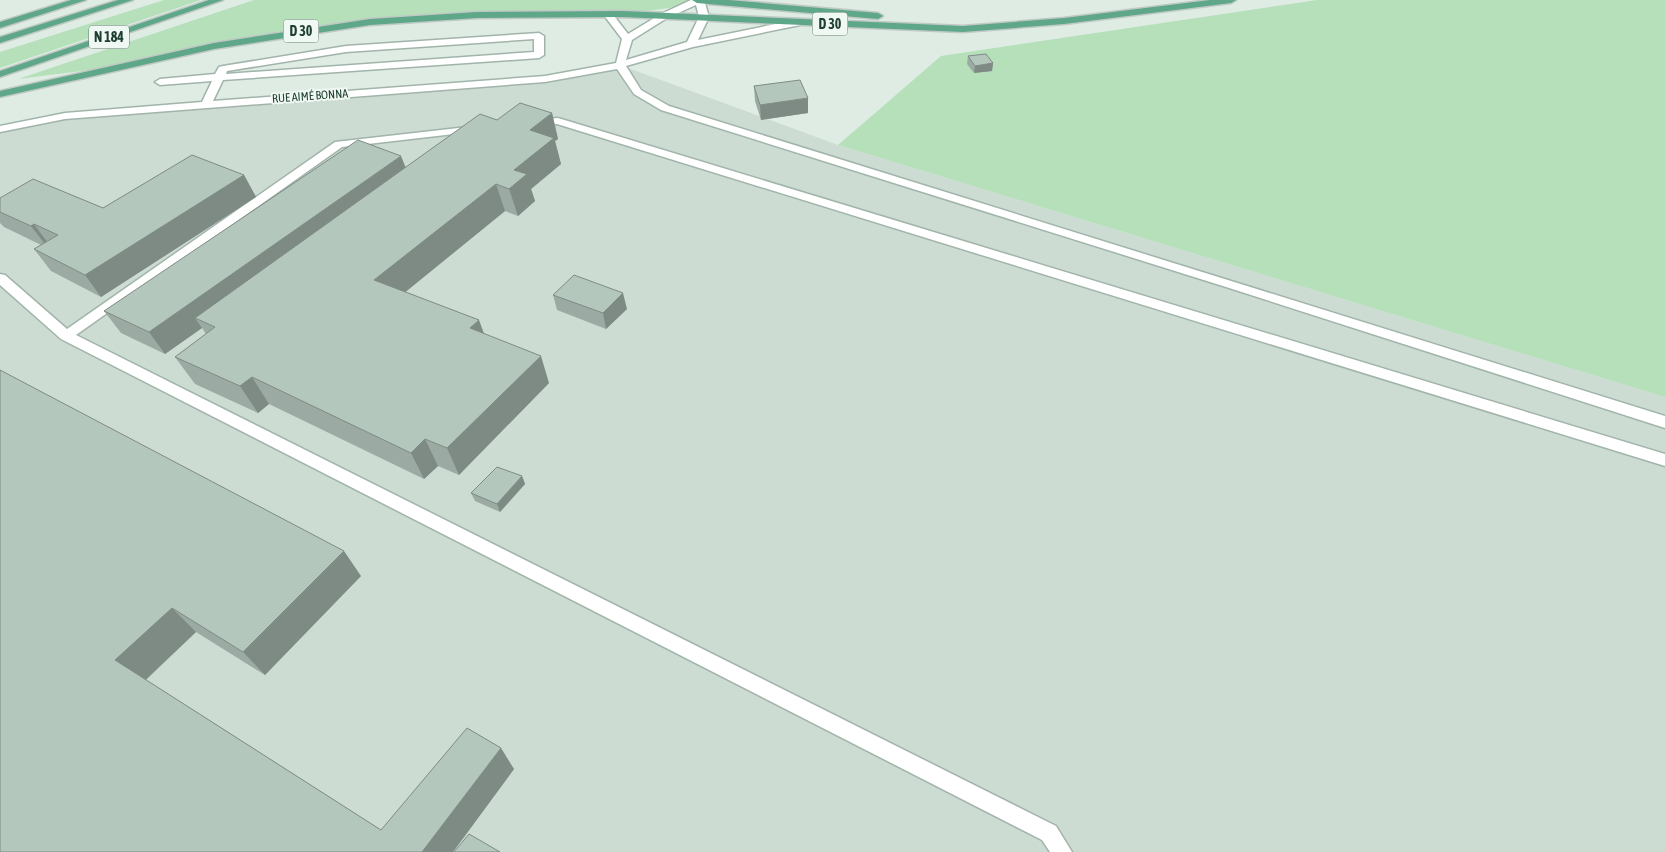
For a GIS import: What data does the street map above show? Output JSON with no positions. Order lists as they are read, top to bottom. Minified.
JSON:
{"streets":{"main road":["D 30","N 184"],"street":["RUE AIMÉ BONNA"]},"crossings":[["D 30","RUE AIMÉ BONNA"]]}
